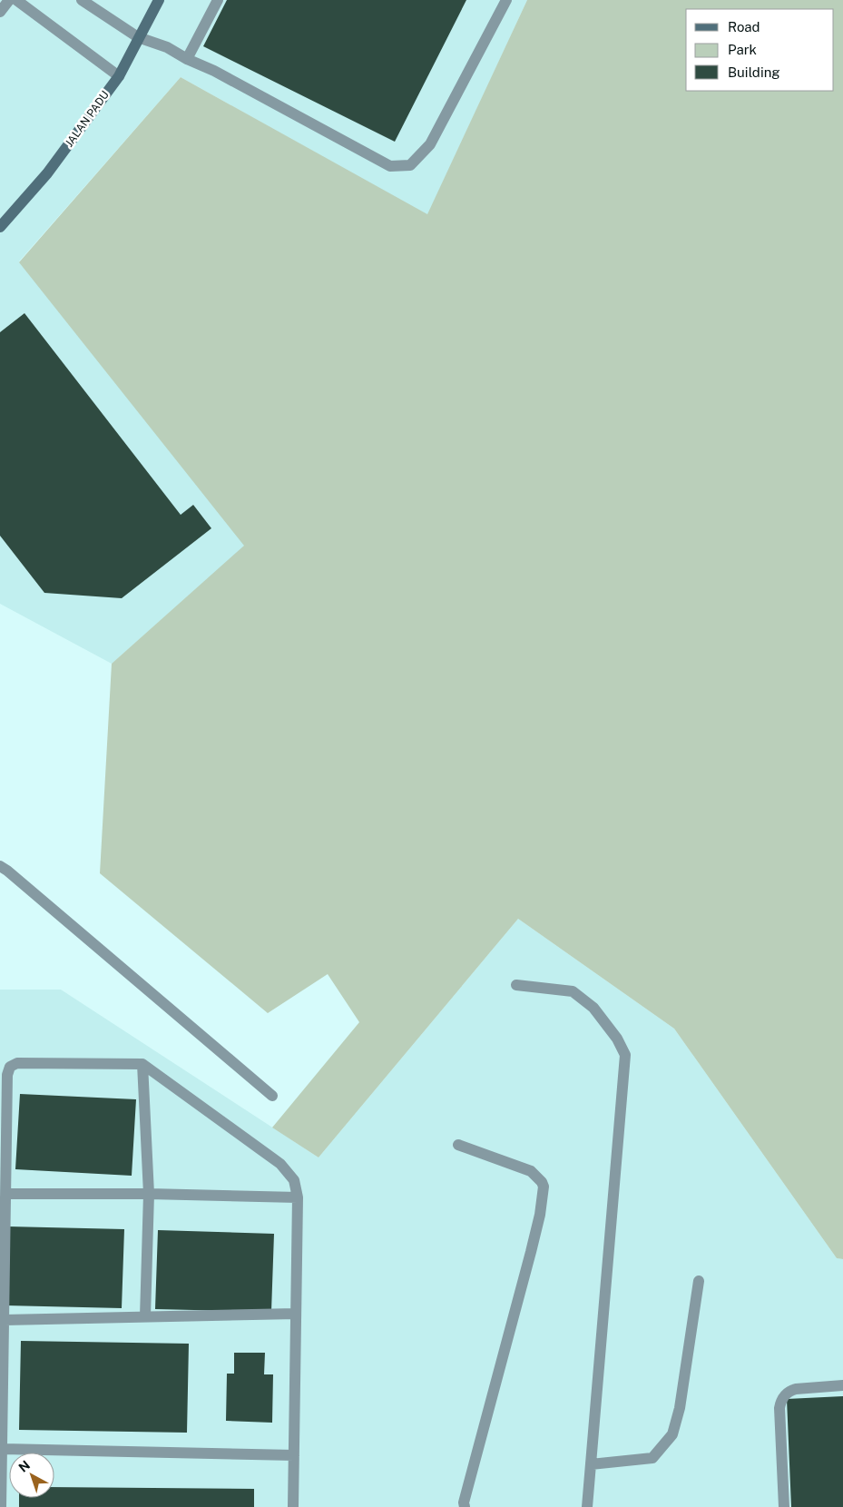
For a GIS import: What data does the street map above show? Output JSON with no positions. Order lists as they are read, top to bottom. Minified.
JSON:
{"streets":{"street":["JALAN PADU"]},"legend":["Road","Park","Building"],"north":"top left"}
